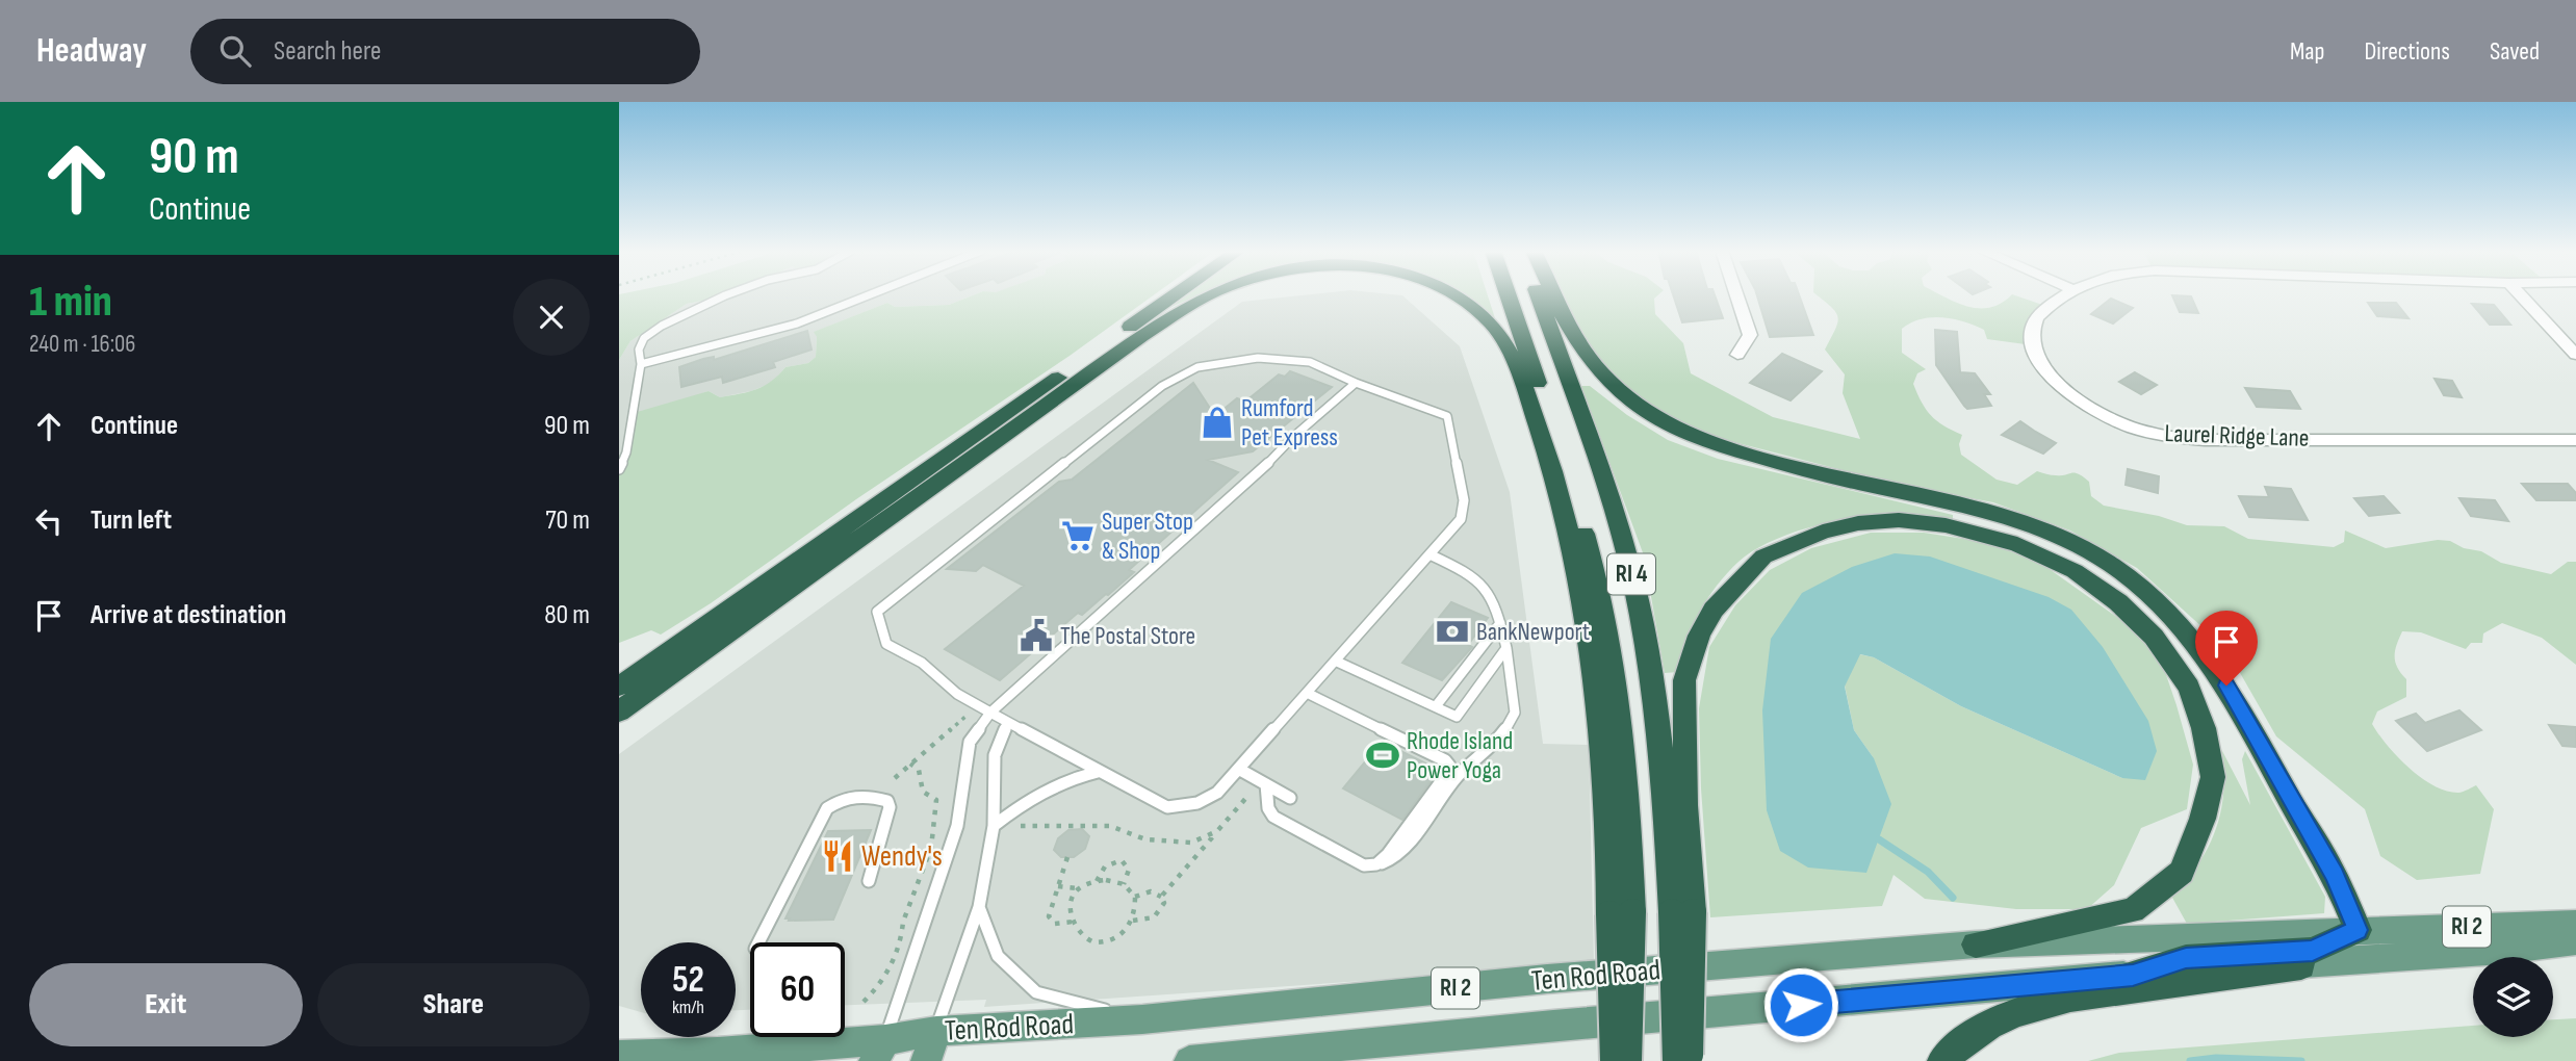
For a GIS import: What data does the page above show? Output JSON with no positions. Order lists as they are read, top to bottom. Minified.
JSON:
{"streets":{"highway":["RI 4"],"main road":["RI 2","Ten Rod Road"],"street":["Laurel Ridge Lane"]},"places":{"shop":["Rumford Pet Express"],"supermarket":["Super Stop & Shop"],"bank":["BankNewport"],"public building":["The Postal Store"],"sports":["Rhode Island Power Yoga"],"restaurant":["Wendy's"]},"page":{"header":"Headway","search":"Search here","nav":["Map","Directions","Saved"],"turn":["90 m","Continue"],"heading":["1 min","240 m · 16:06"],"list":[{"name":"Continue","value":"90 m"},{"name":"Turn left","value":"70 m"},{"name":"Arrive at destination","value":"80 m"}],"speed":"52 km/h","limit":"60","buttons":["Exit","Share"]}}
